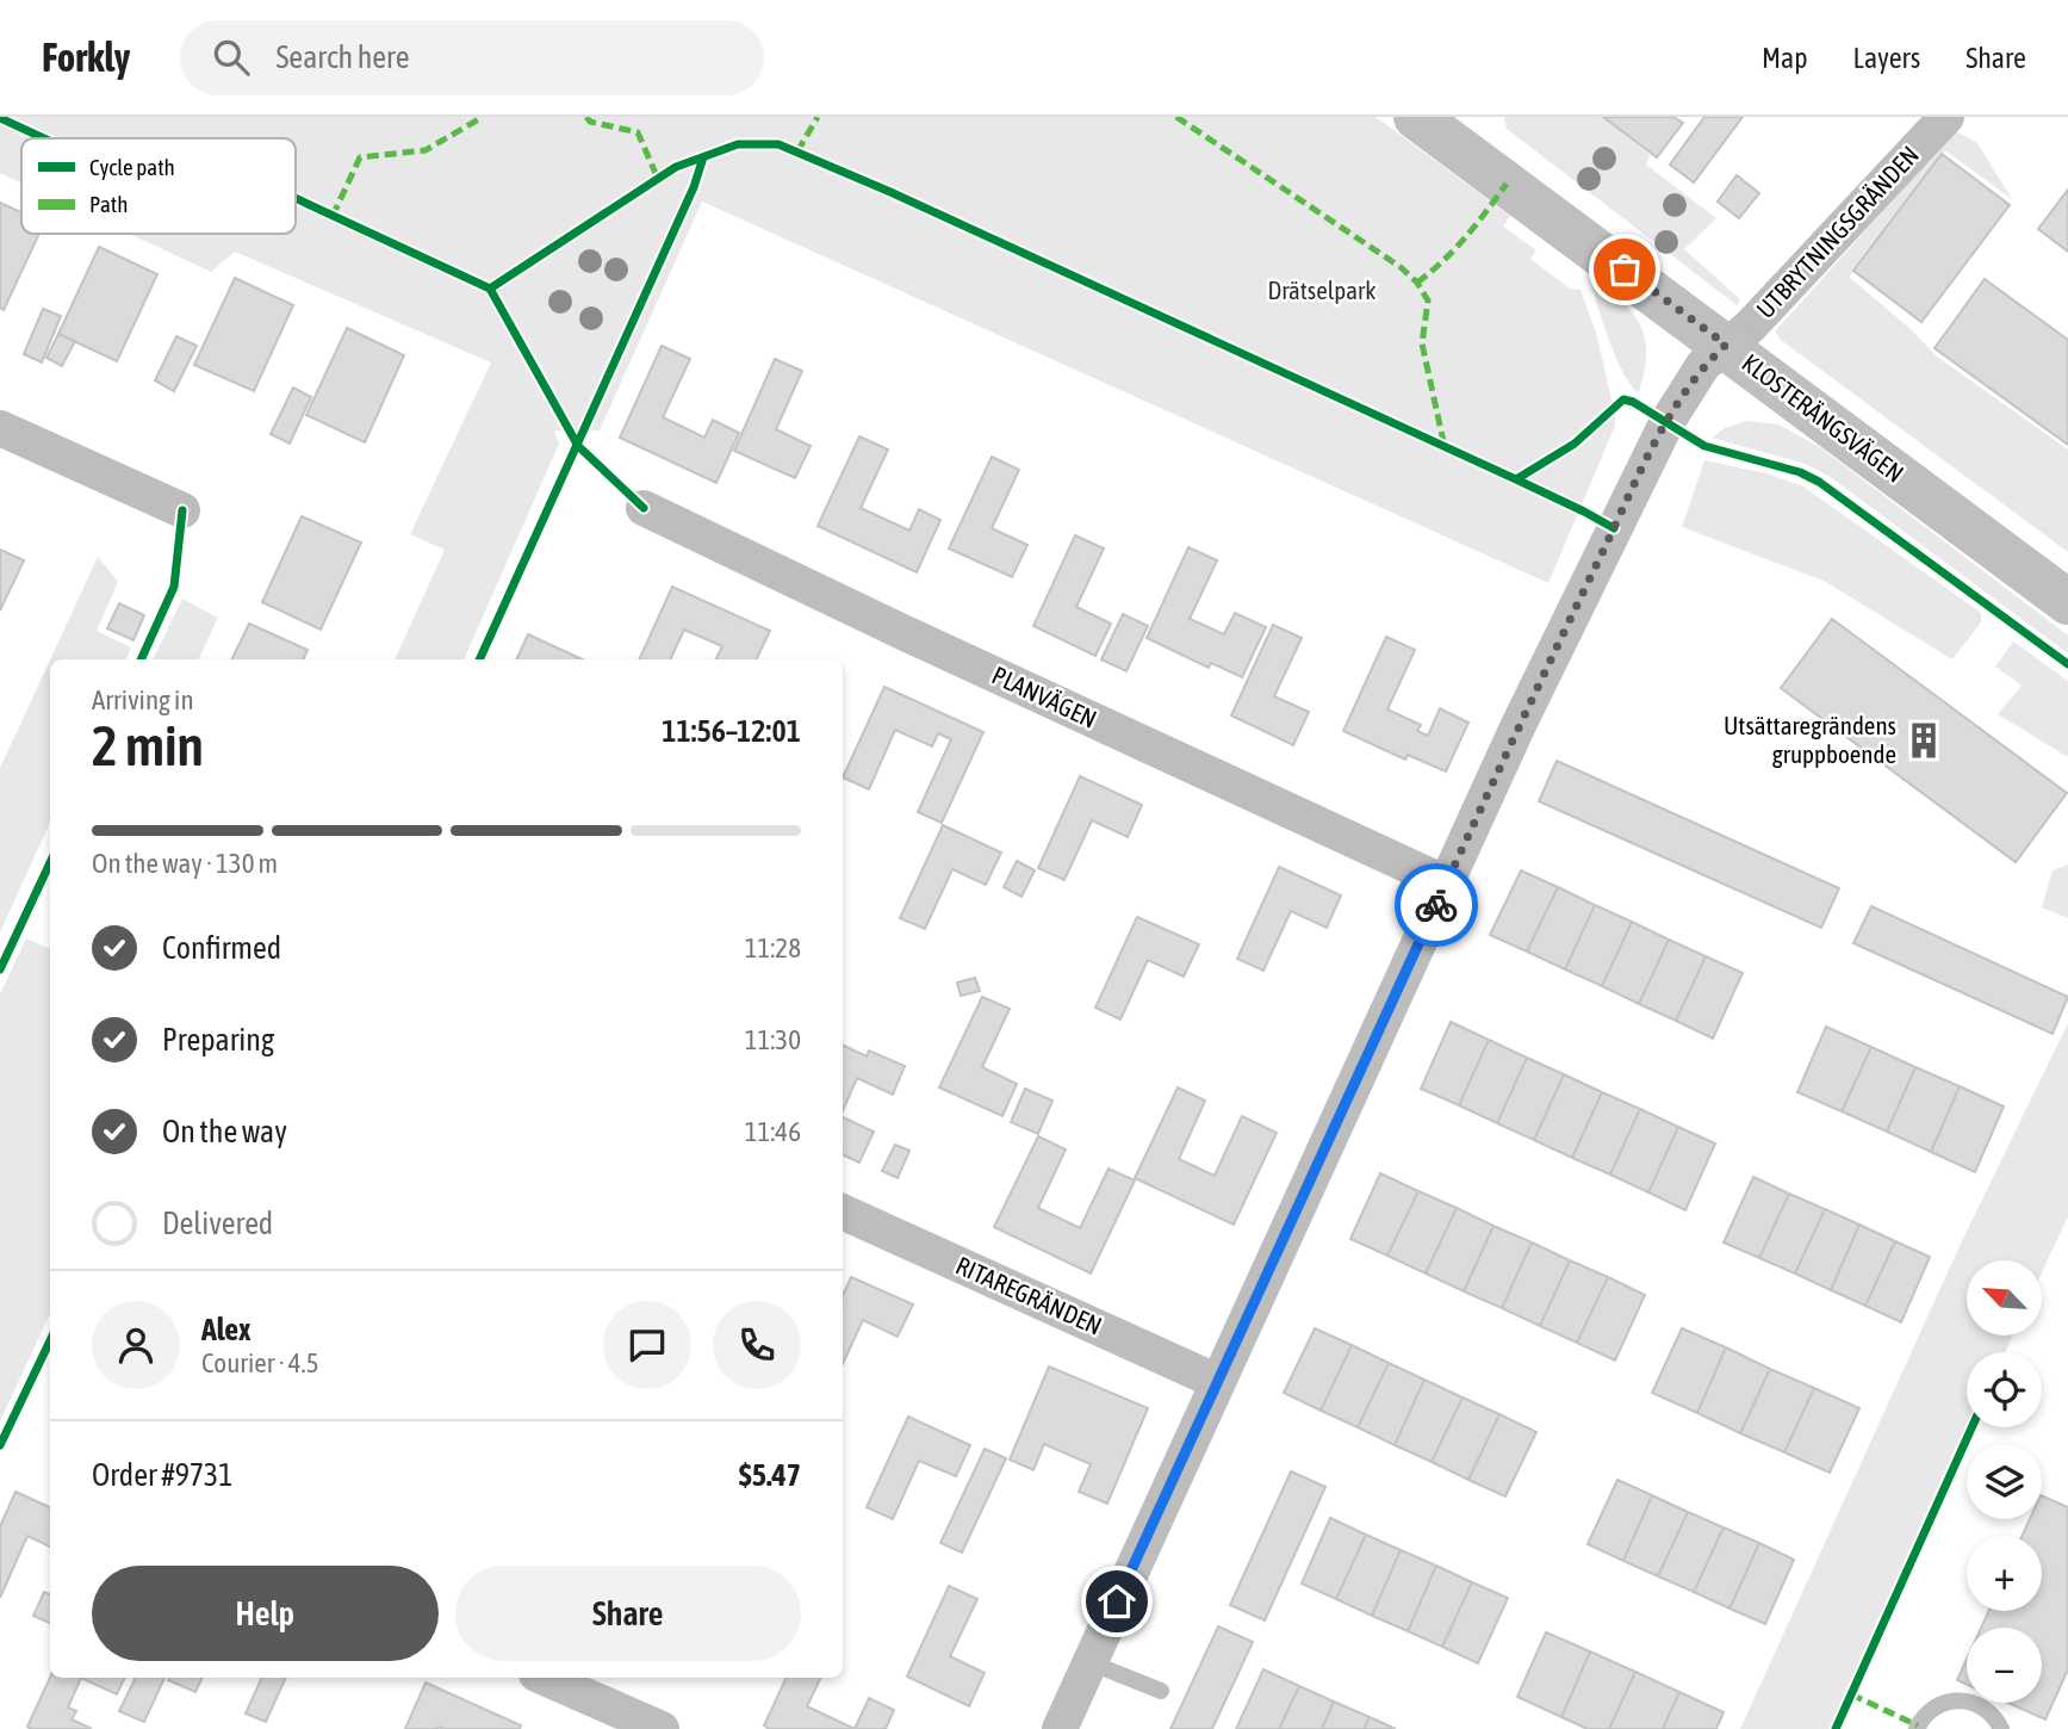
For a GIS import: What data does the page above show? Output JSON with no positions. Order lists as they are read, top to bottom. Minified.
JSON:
{"streets":{"street":["UTBRYTNINGSGRÄNDEN","KLOSTERÄNGSVÄGEN","PLANVÄGEN","RITAREGRÄNDEN"]},"crossings":[["UTBRYTNINGSGRÄNDEN","KLOSTERÄNGSVÄGEN"],["UTBRYTNINGSGRÄNDEN","PLANVÄGEN"],["UTBRYTNINGSGRÄNDEN","RITAREGRÄNDEN"]],"parks":["Drätselpark"],"places":{"building":["Utsättaregrändens gruppboende"]},"legend":["Cycle path","Path"],"north":"top left","page":{"header":"Forkly","search":"Search here","nav":["Map","Layers","Share"],"heading":["2 min","Arriving in","11:56–12:01"],"panel":["Alex","Courier · 4.5","Order #9731","$5.47"],"bar":"On the way · 130 m","list":[["Confirmed","11:28"],["Preparing","11:30"],["On the way","11:46"],"Delivered"],"map_buttons":["+","−"],"buttons":["Help","Share"]}}
